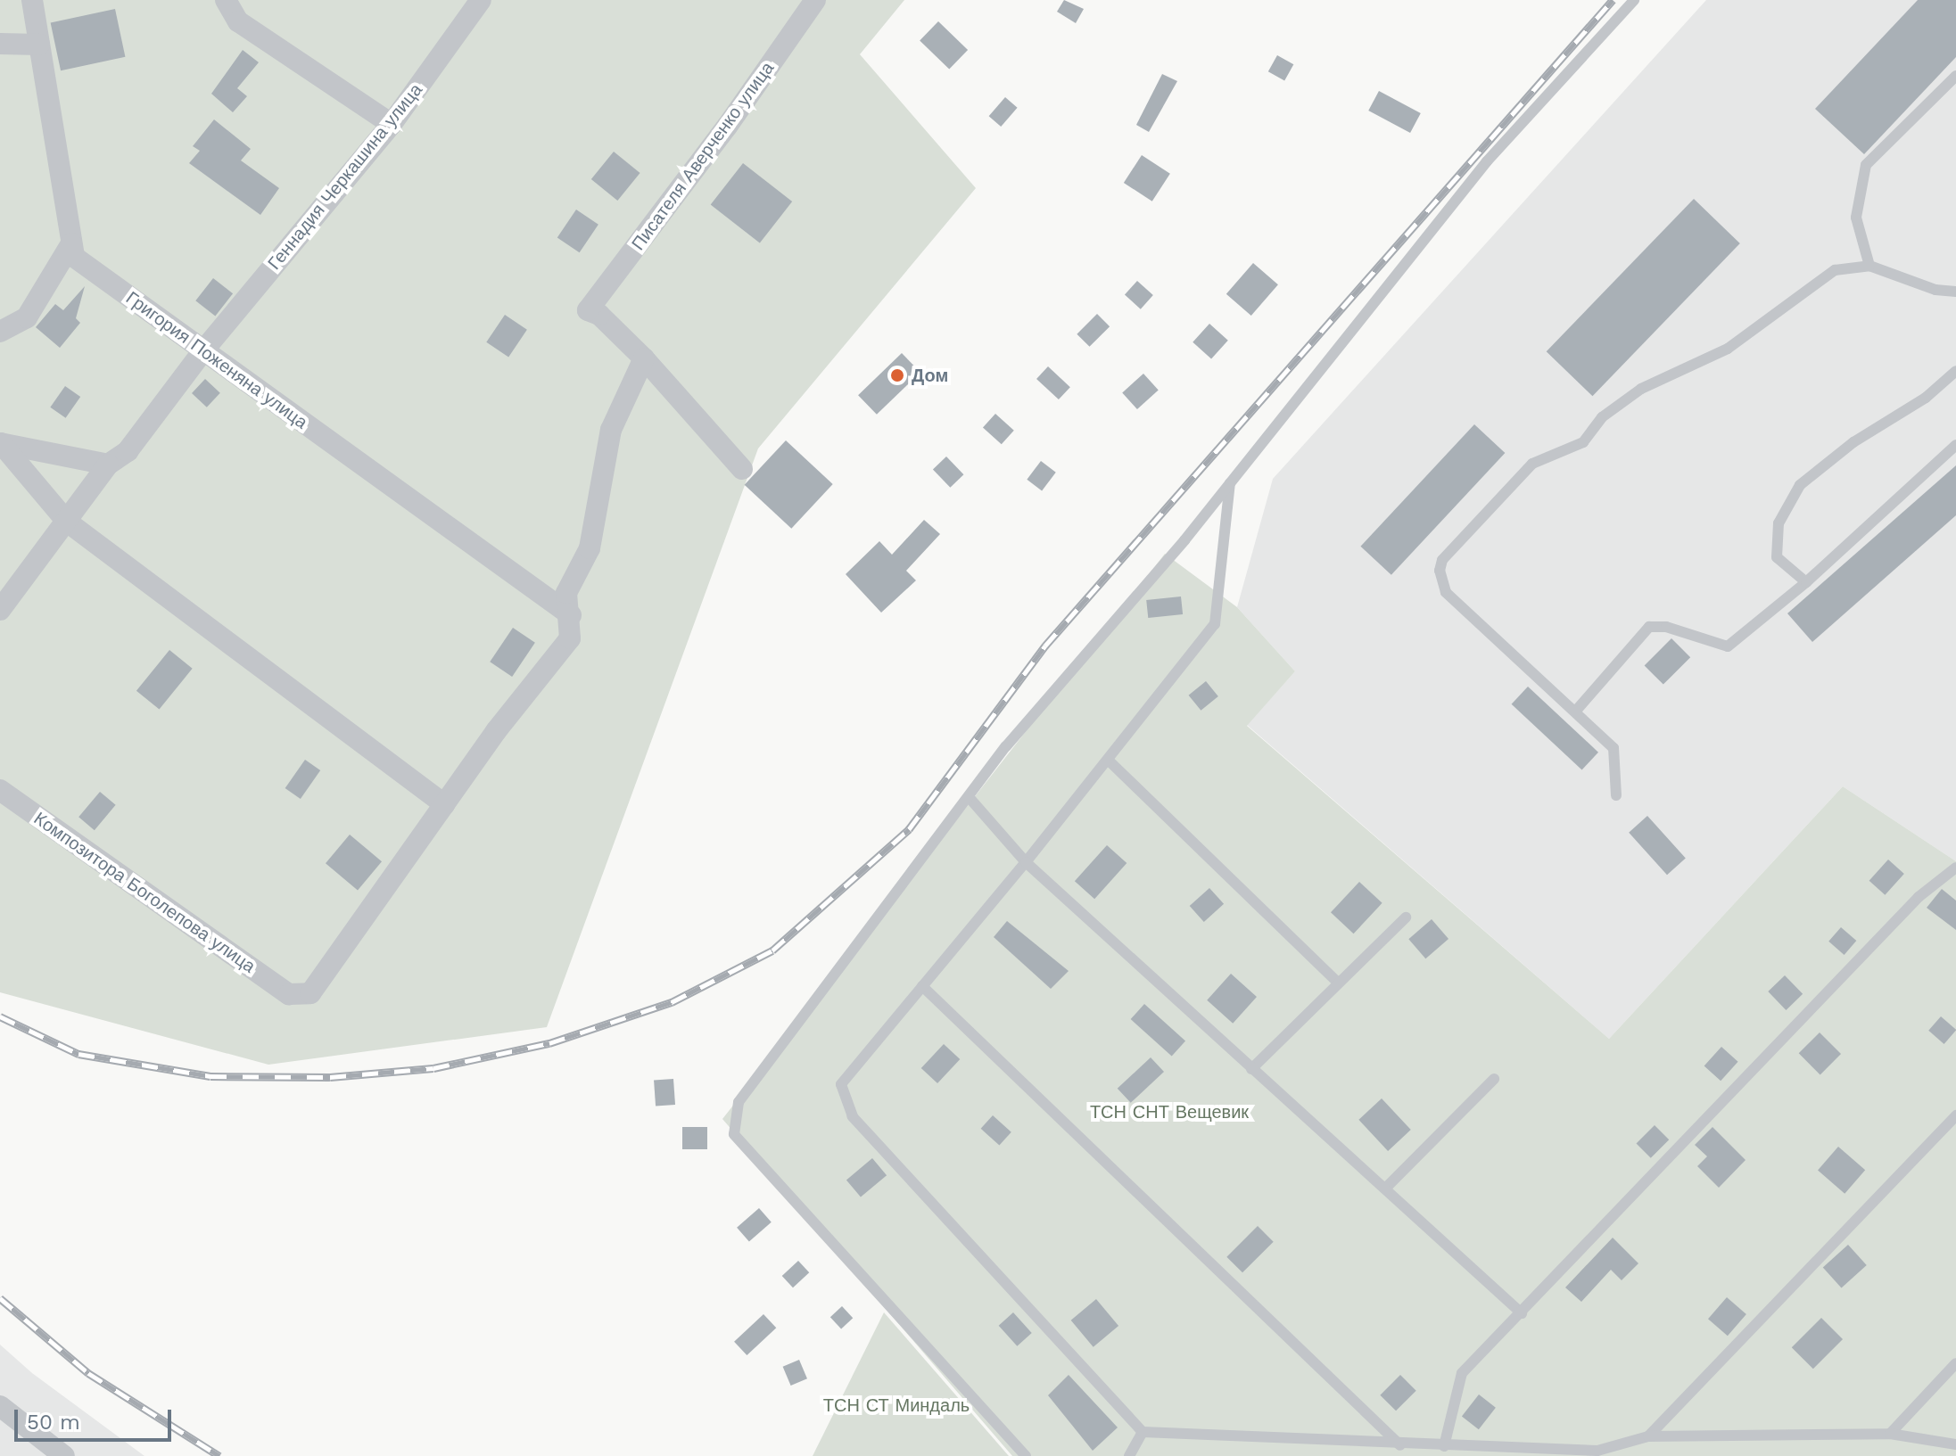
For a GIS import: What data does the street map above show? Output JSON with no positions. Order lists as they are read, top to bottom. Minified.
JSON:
{"streets":{"street":["Писателя Аверченко улица","Геннадия Черкашина улица","Григория Поженяна улица","Композитора Боголепова улица"]},"crossings":[["Геннадия Черкашина улица","Григория Поженяна улица"]],"parks":["ТСН СНТ Вещевик","ТСН СТ Миндаль"],"places":["Дом"],"scale_bar":"50 m"}
